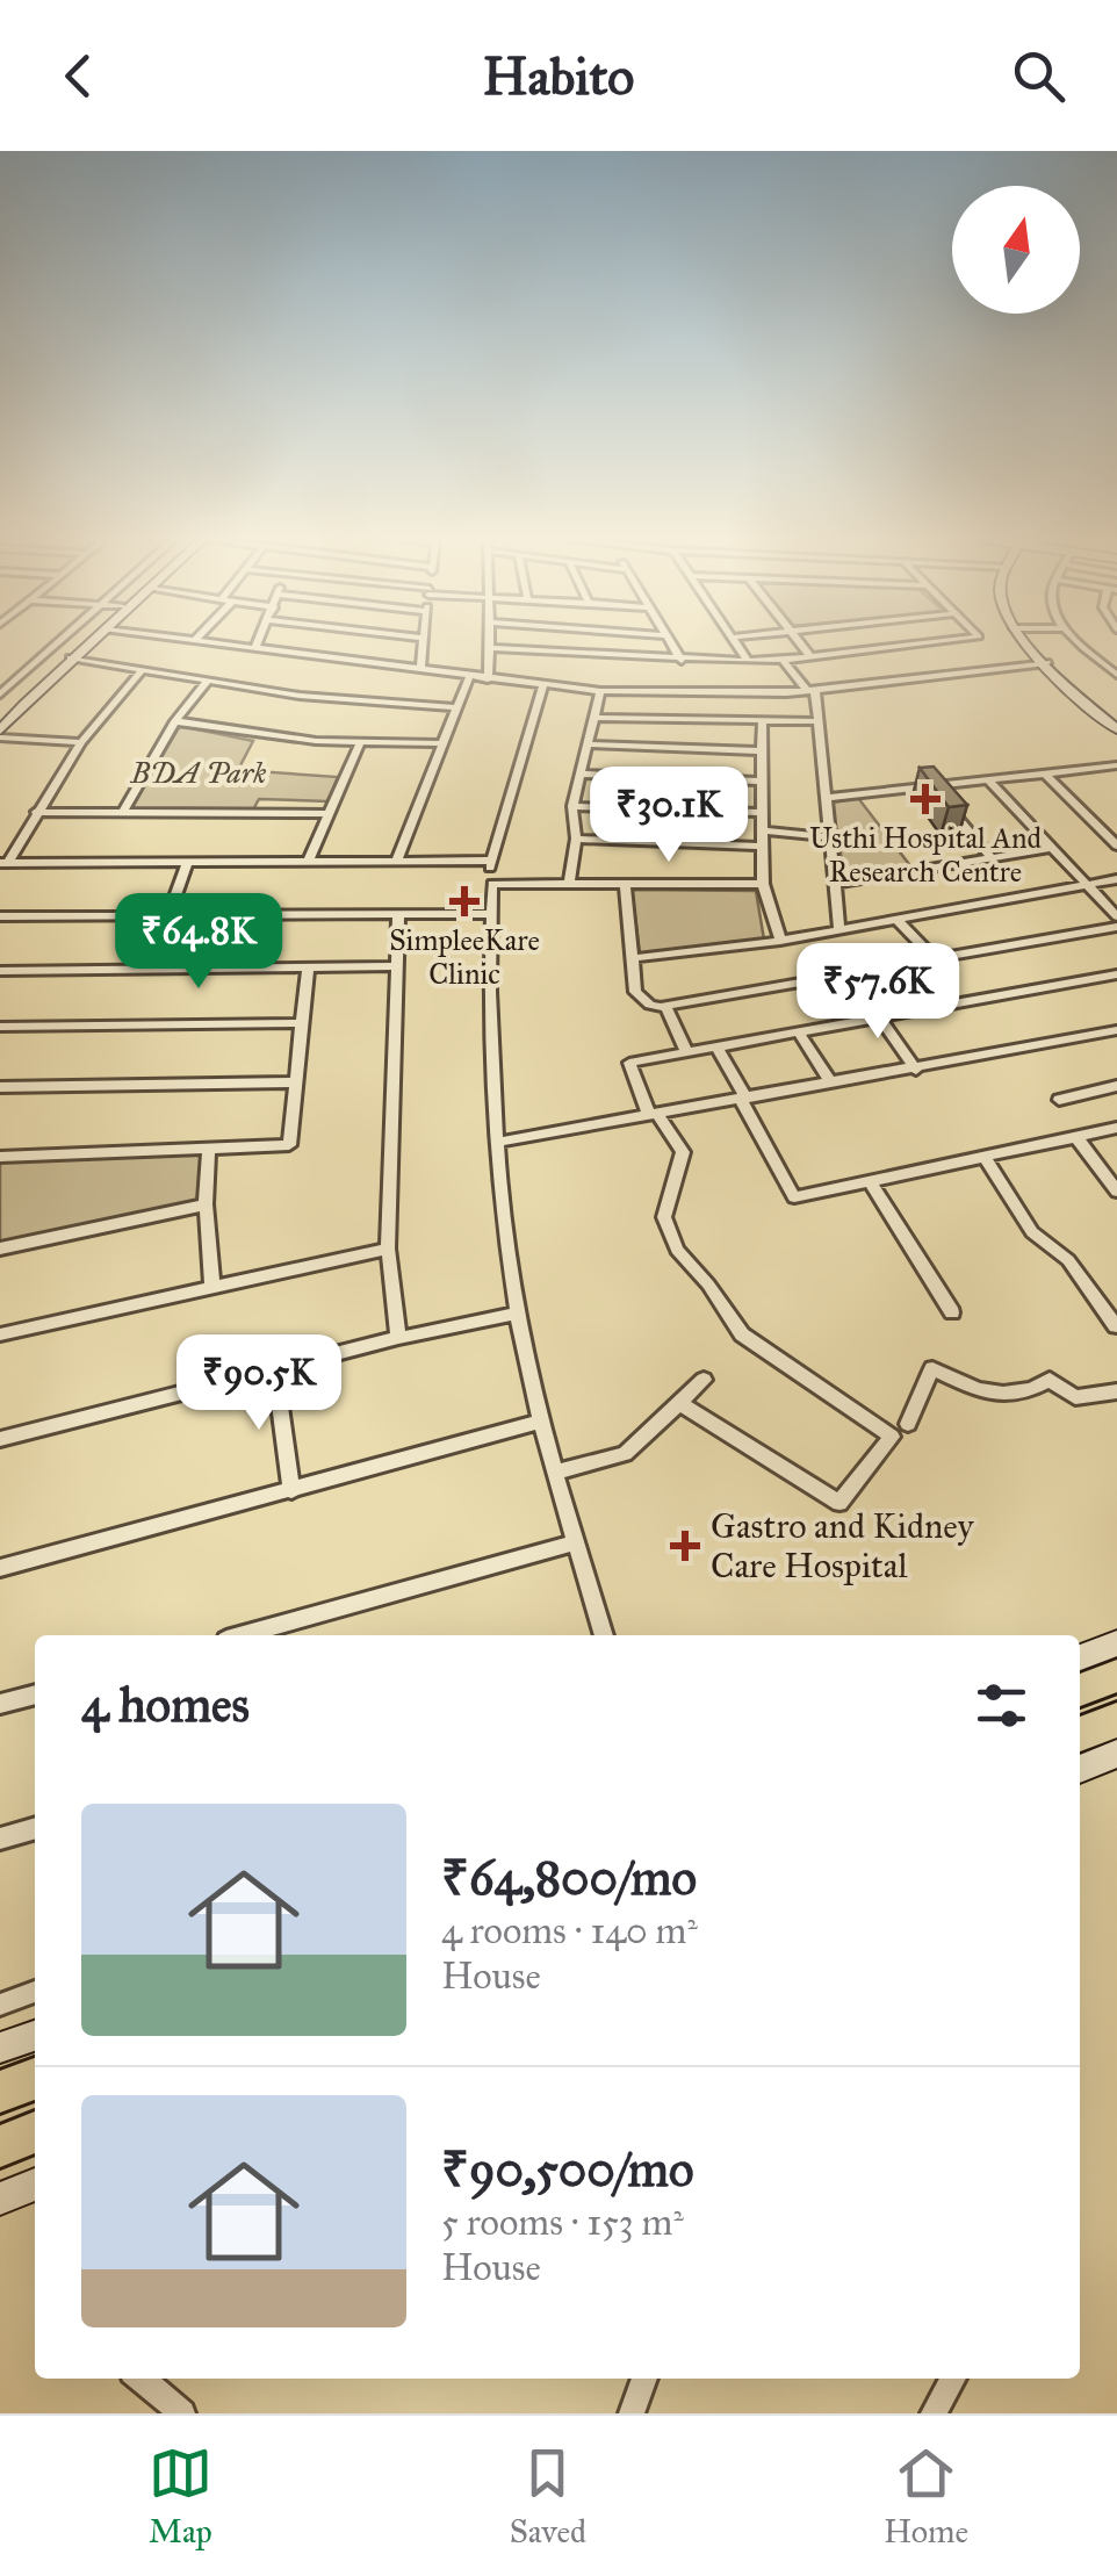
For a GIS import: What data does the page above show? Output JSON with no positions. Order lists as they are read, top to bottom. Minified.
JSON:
{"parks":["BDA Park"],"places":{"health":["Usthi Hospital And Research Centre","SimpleeKare Clinic","Gastro and Kidney Care Hospital"]},"north":"top","page":{"header":"Habito","price":["₹30.1K","₹64.8K","₹57.6K","₹90.5K"],"heading":"4 homes","list":[{"name":"₹64,800/mo","note":"4 rooms · 140 m² · House"},{"name":"₹90,500/mo","note":"5 rooms · 153 m² · House"}],"tabs":["Map","Saved","Home"]}}
